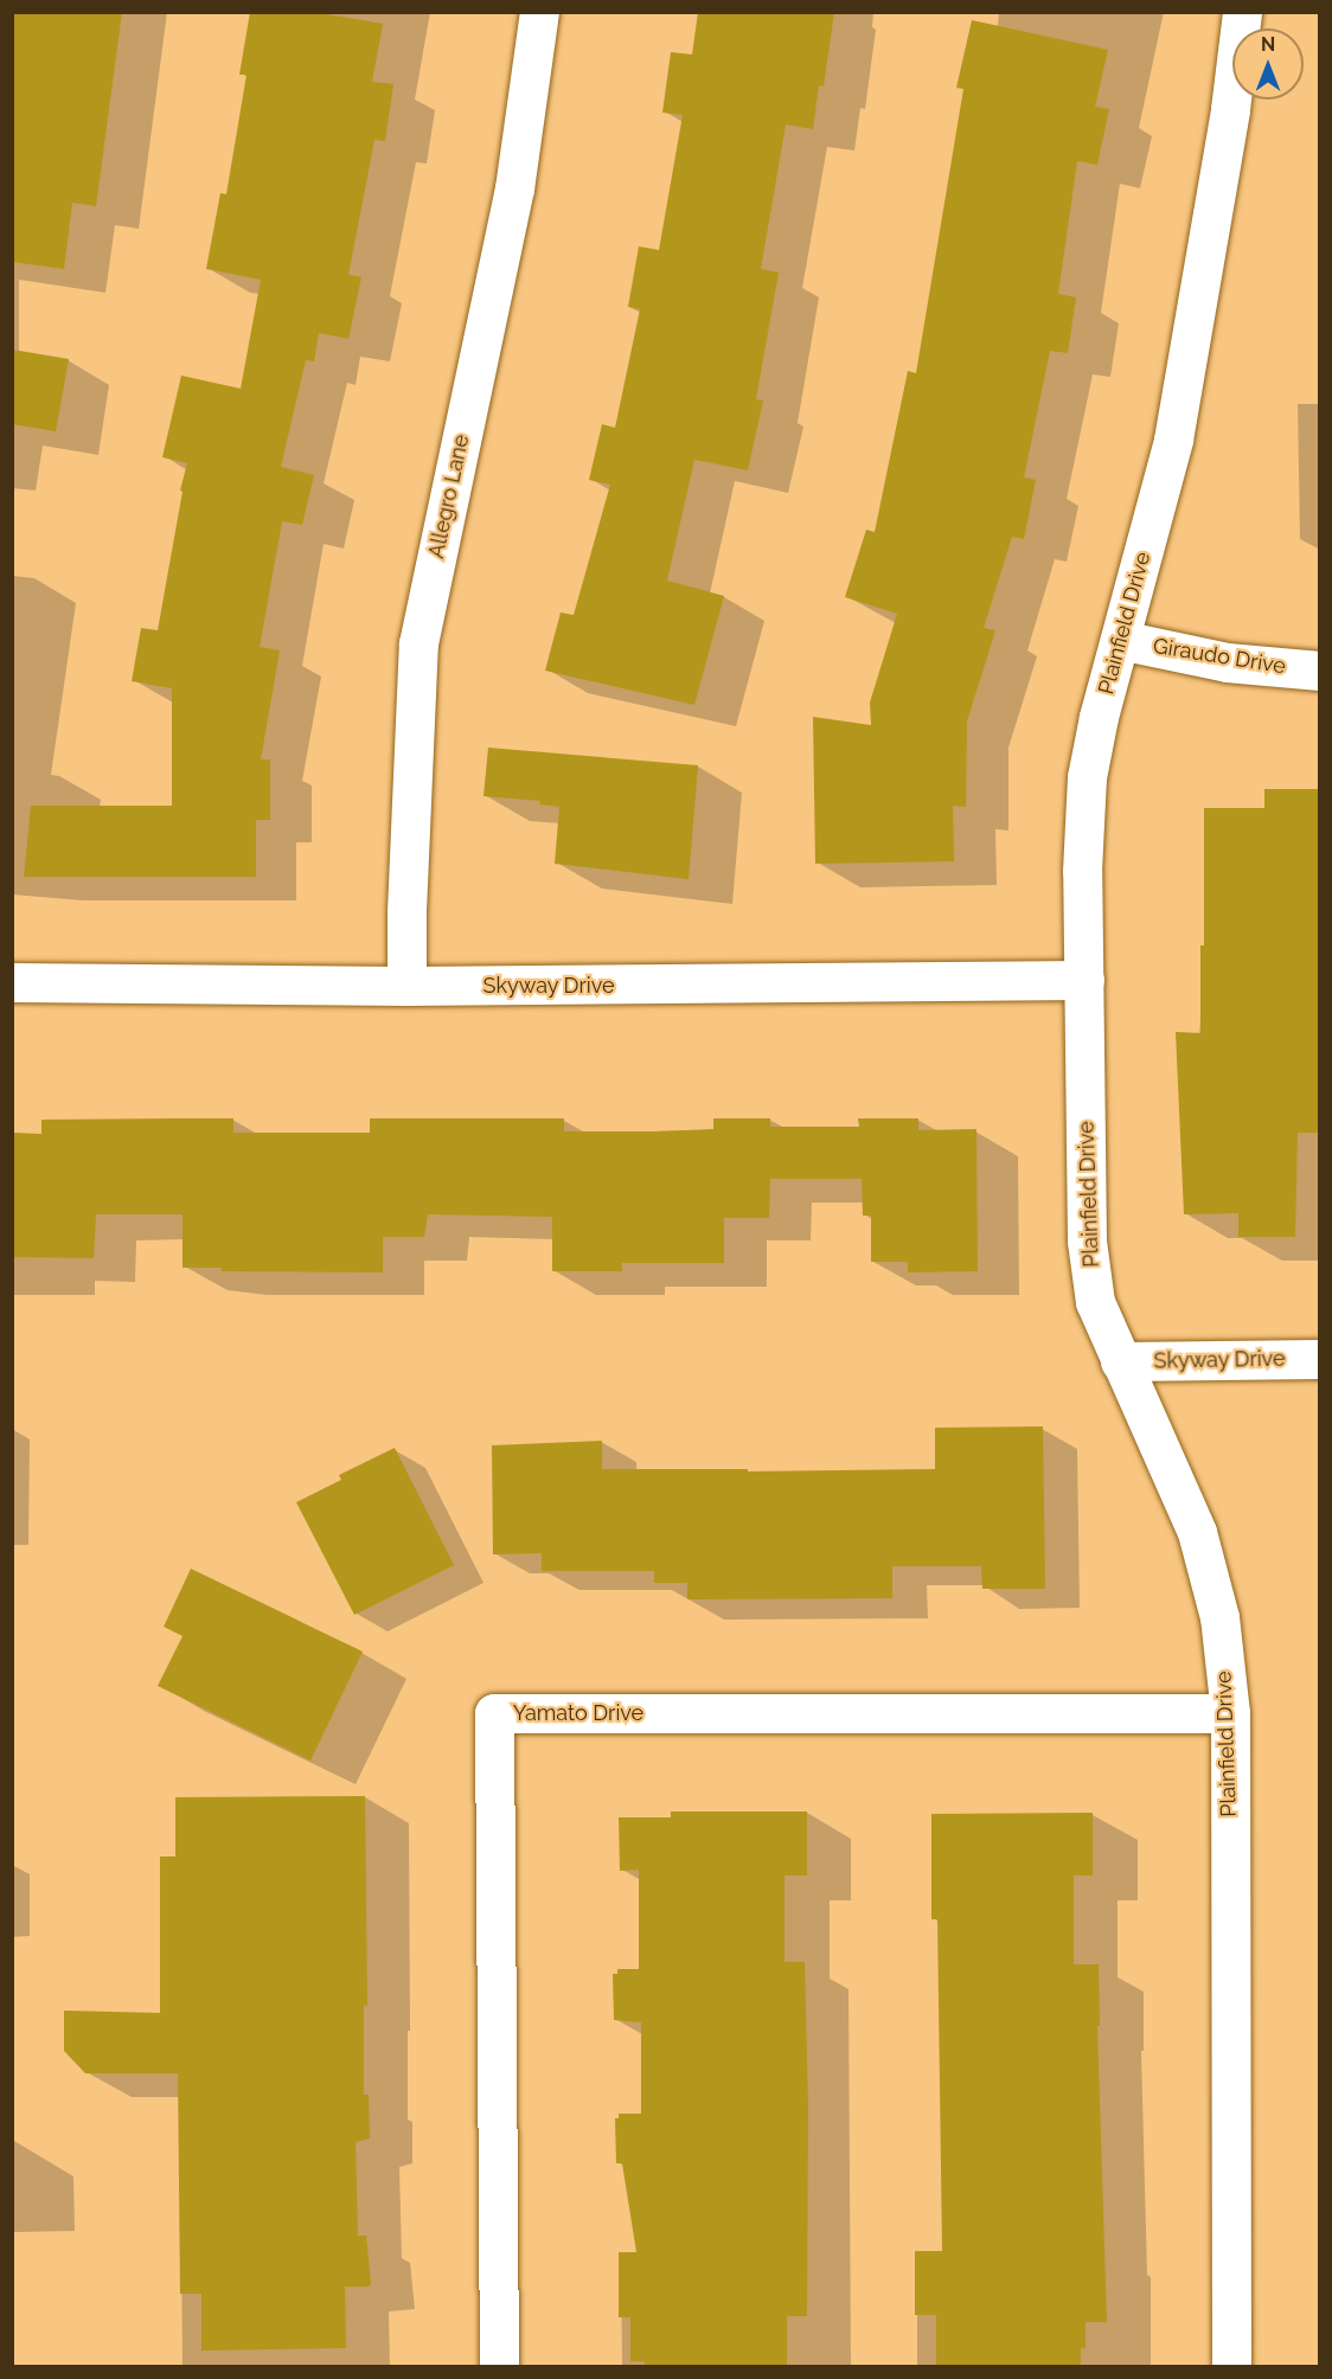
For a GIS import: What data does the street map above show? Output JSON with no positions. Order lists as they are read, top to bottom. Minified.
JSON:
{"streets":{"street":["Allegro Lane","Plainfield Drive","Giraudo Drive","Skyway Drive","Yamato Drive"]},"crossings":[["Allegro Lane","Skyway Drive"],["Plainfield Drive","Giraudo Drive"],["Plainfield Drive","Skyway Drive"],["Plainfield Drive","Yamato Drive"]],"north":"top"}
